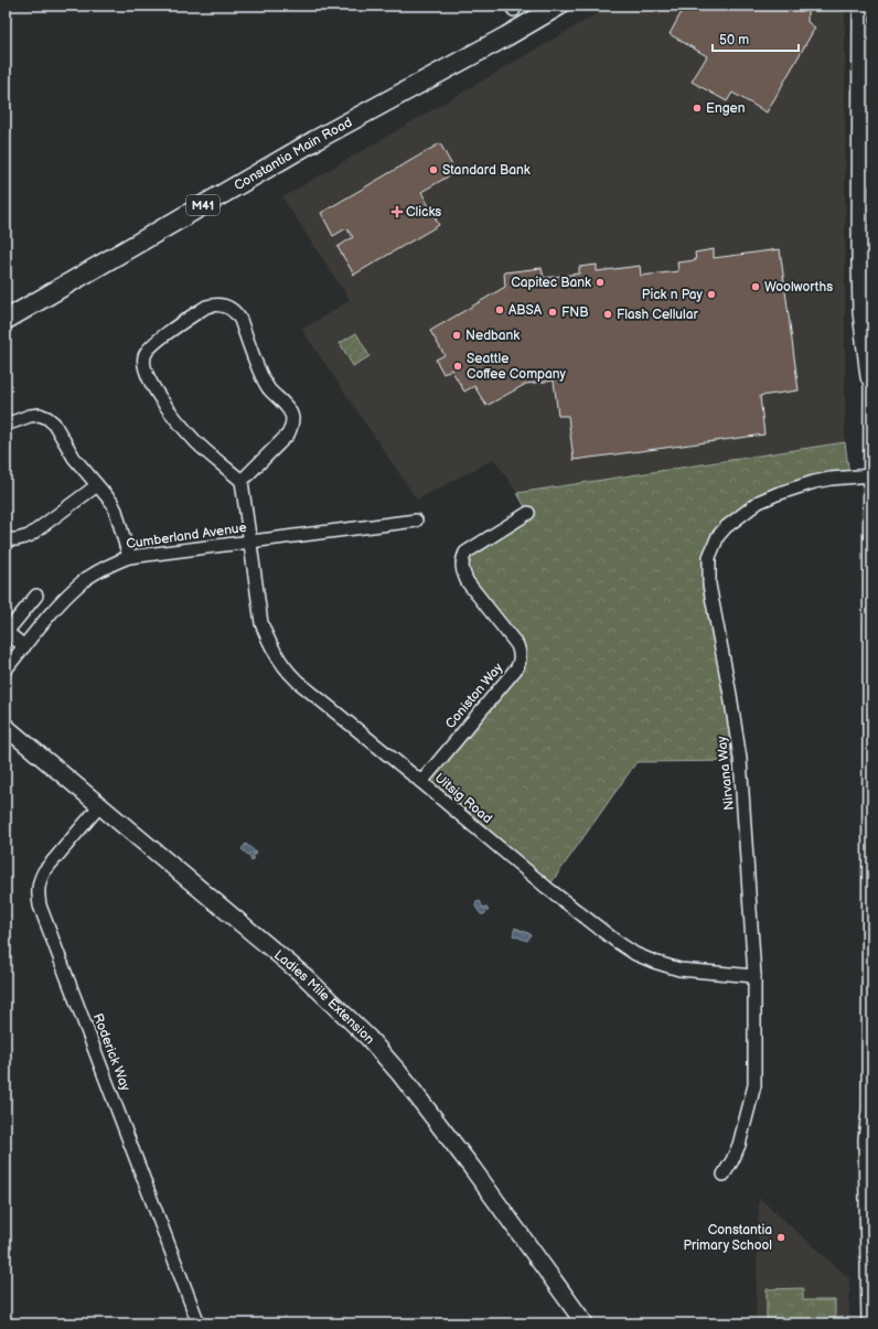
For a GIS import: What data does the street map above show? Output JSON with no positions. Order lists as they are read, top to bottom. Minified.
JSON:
{"streets":{"main road":["Constantia Main Road","M41","Ladies Mile Extension"],"street":["Cumberland Avenue","Coniston Way","Nirvana Way","Uitsig Road","Roderick Way"]},"crossings":[["Cumberland Avenue","Uitsig Road"],["Coniston Way","Uitsig Road"],["Nirvana Way","Uitsig Road"],["Ladies Mile Extension","Roderick Way"]],"places":{"other":["Engen","Standard Bank","Capitec Bank","Woolworths","Pick n Pay","ABSA","FNB","Flash Cellular","Nedbank","Seattle Coffee Company","Constantia Primary School"],"health":["Clicks"]},"scale_bar":"50 m"}
